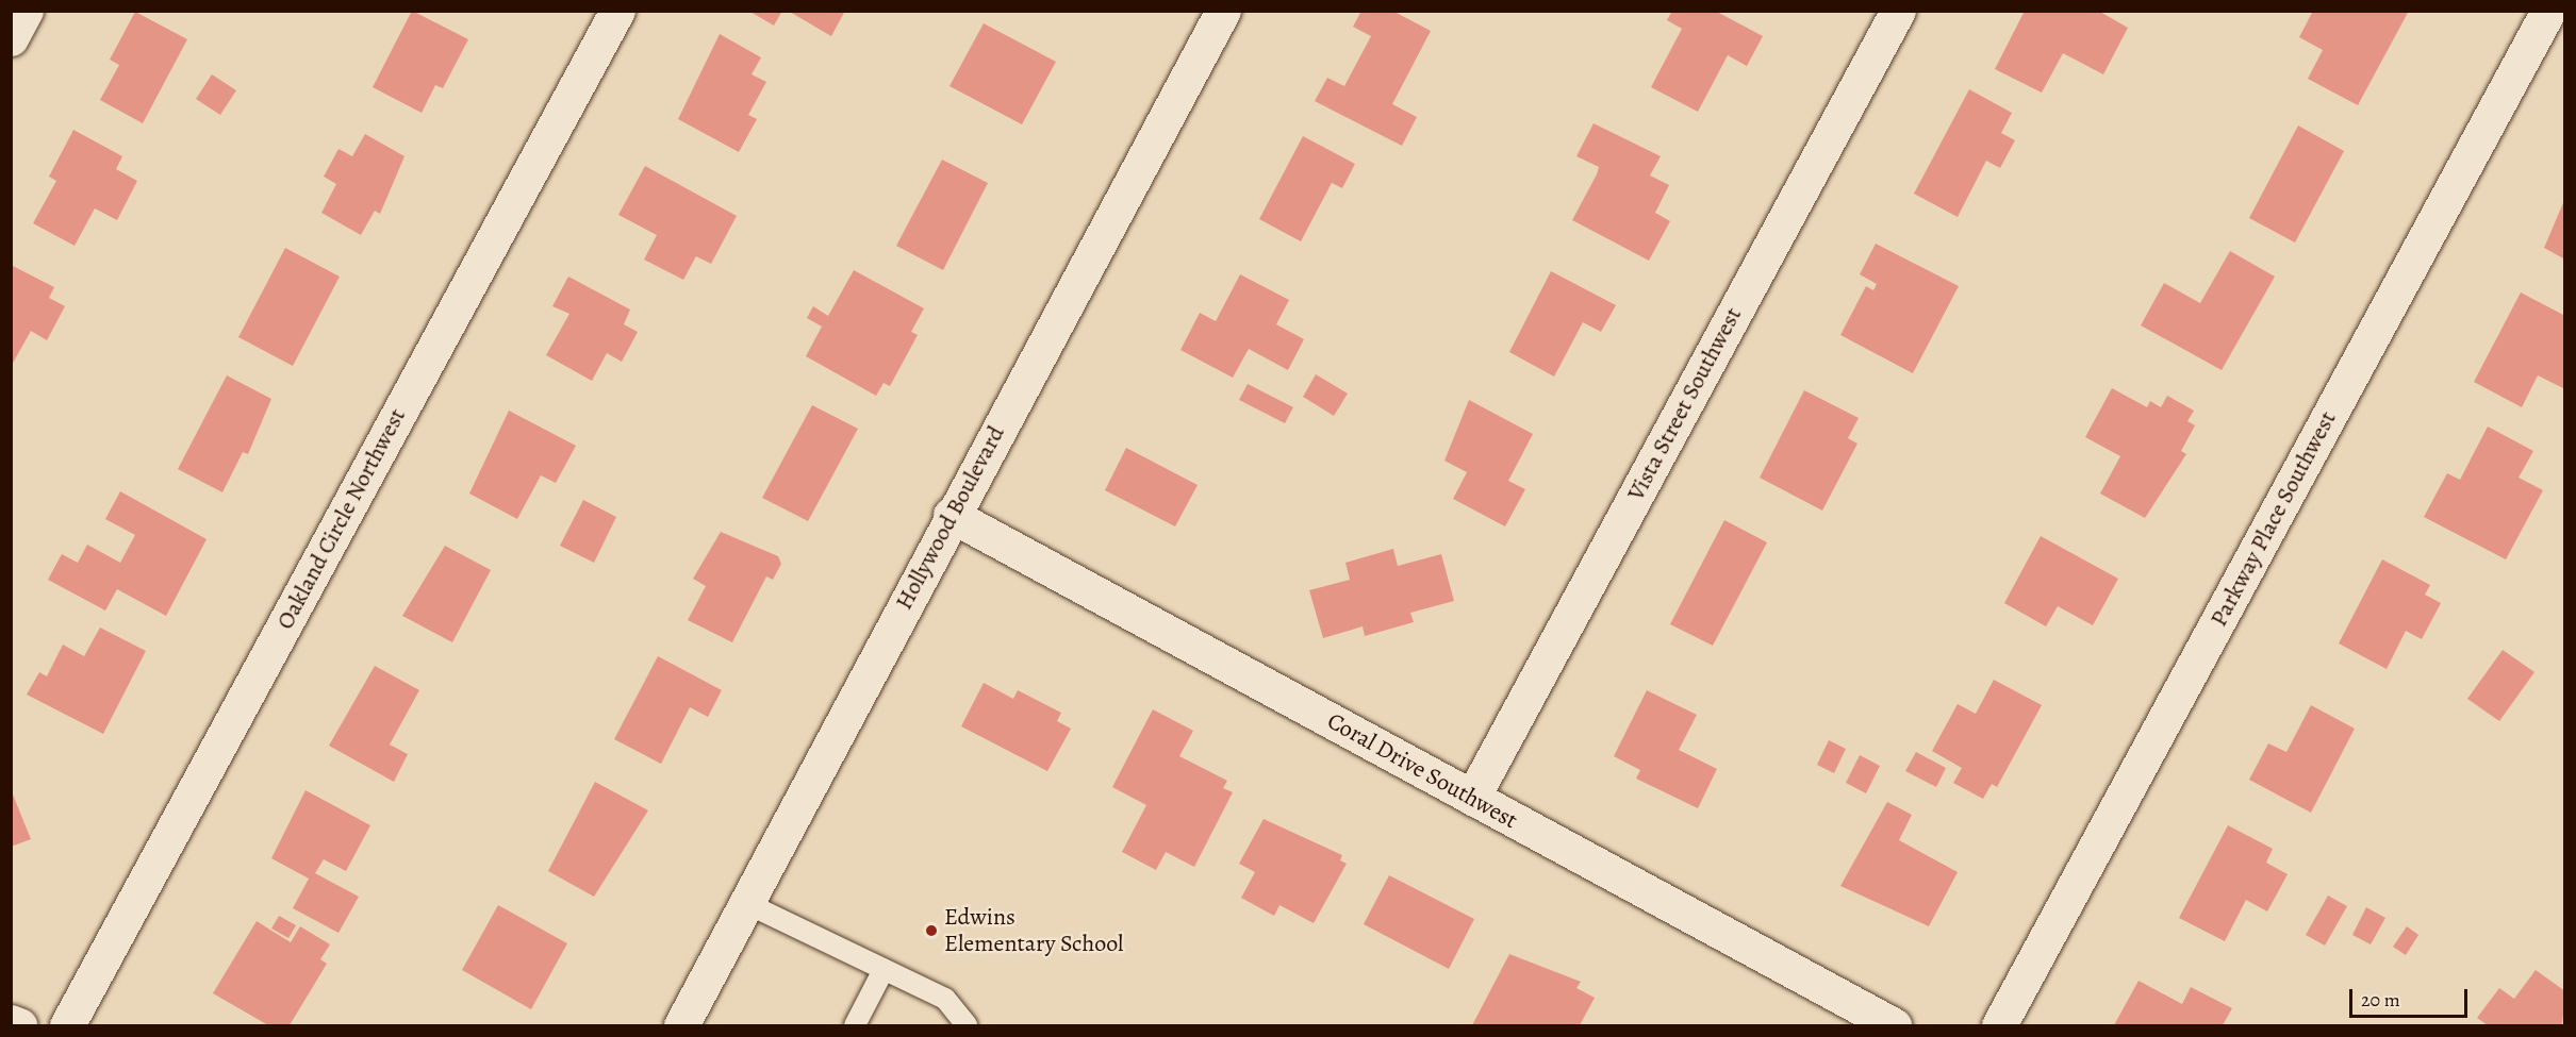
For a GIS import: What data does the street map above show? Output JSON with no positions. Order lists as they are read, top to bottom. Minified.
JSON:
{"streets":{"street":["Vista Street Southwest","Hollywood Boulevard","Oakland Circle Northwest","Parkway Place Southwest","Coral Drive Southwest"]},"crossings":[["Vista Street Southwest","Coral Drive Southwest"],["Hollywood Boulevard","Coral Drive Southwest"]],"places":["Edwins Elementary School"],"scale_bar":"20 m"}
